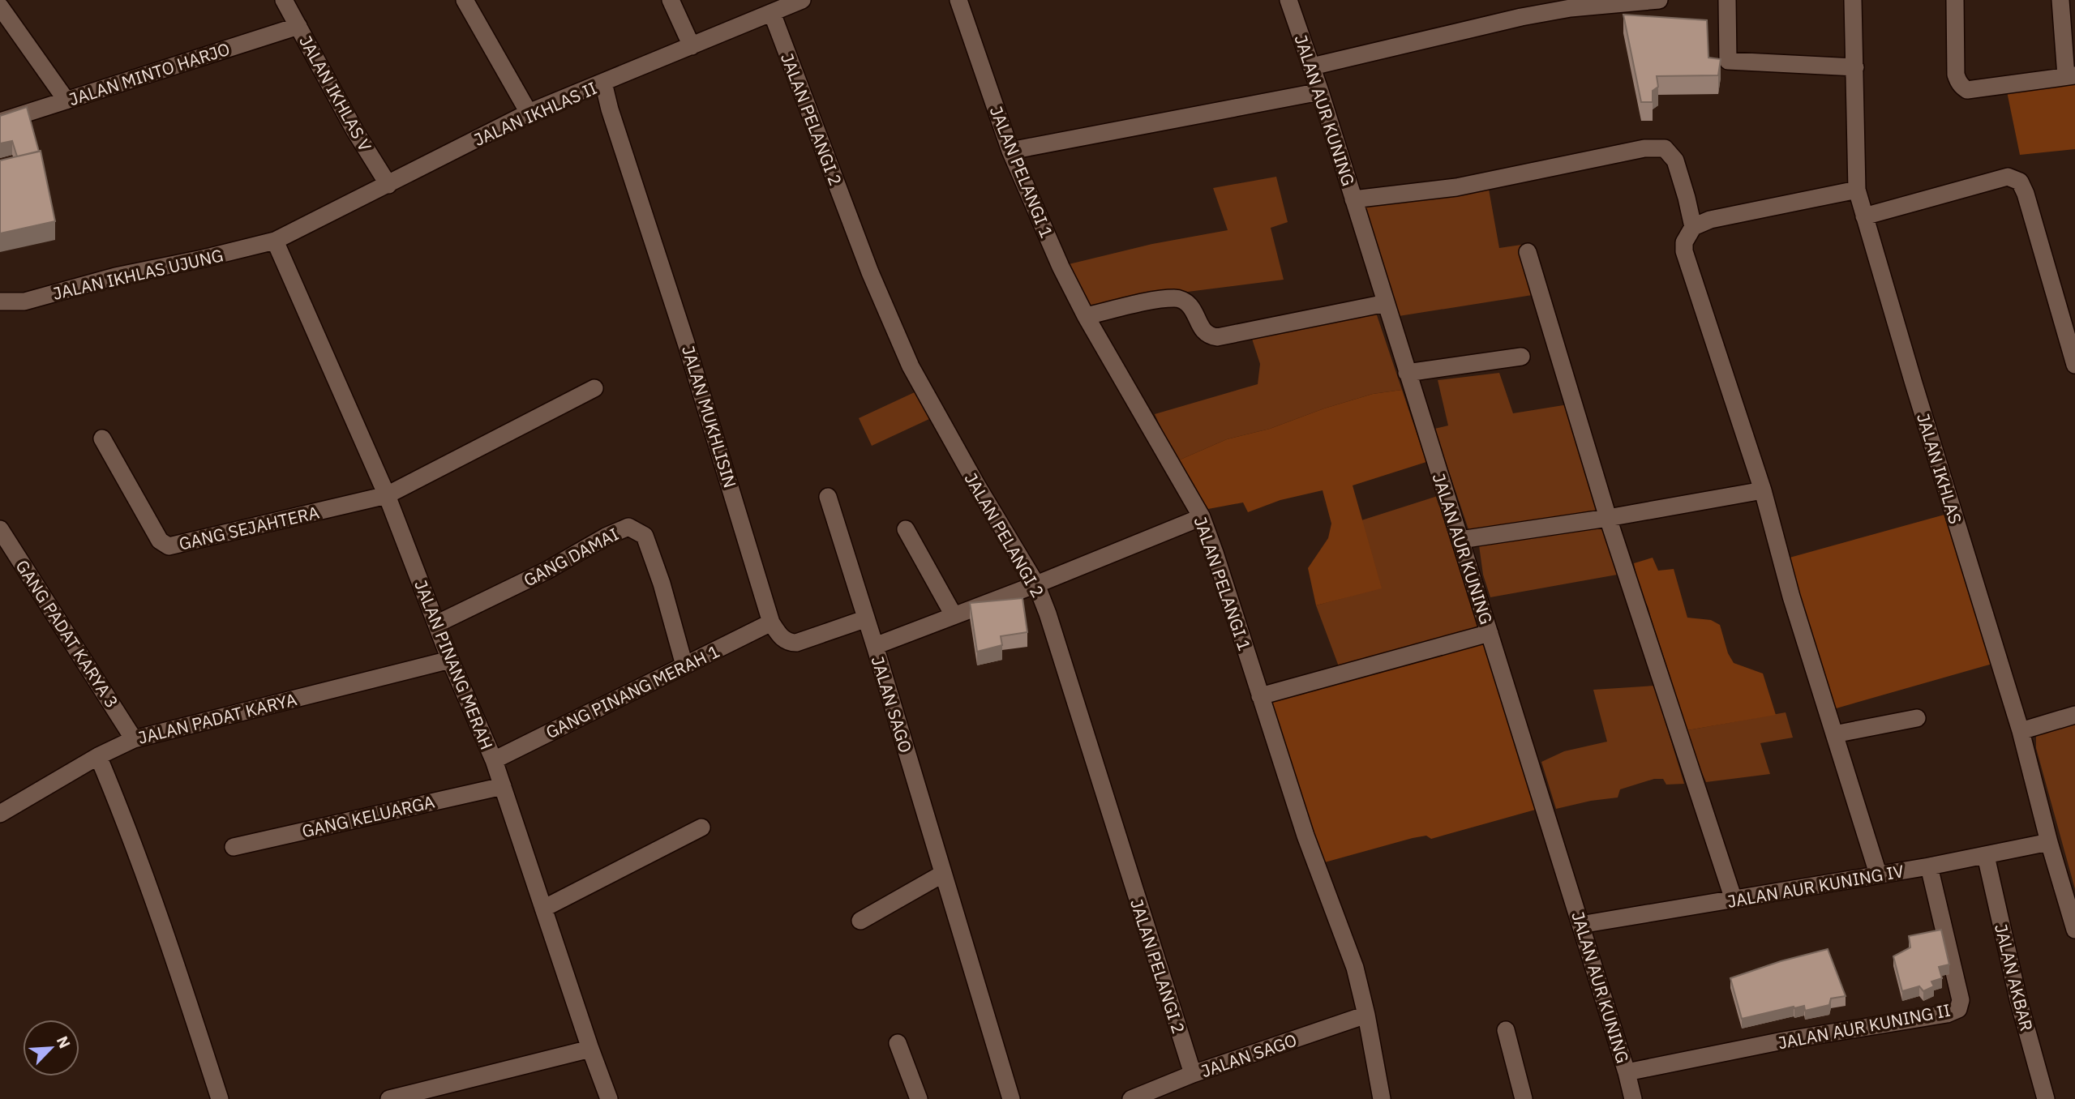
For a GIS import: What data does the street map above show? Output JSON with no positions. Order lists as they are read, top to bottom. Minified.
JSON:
{"streets":{"street":["JALAN MINTO HARJO","JALAN IKHLAS V","JALAN AUR KUNING","JALAN IKHLAS II","JALAN PELANGI 2","JALAN PELANGI 1","JALAN IKHLAS UJUNG","JALAN MUKHLISIN","JALAN IKHLAS","GANG SEJAHTERA","GANG DAMAI","GANG PADAT KARYA 3","JALAN PINANG MERAH","GANG PINANG MERAH 1","JALAN SAGO","JALAN PADAT KARYA","GANG KELUARGA","JALAN AUR KUNING IV","JALAN AKBAR","JALAN AUR KUNING II"]},"crossings":[["JALAN MINTO HARJO","JALAN IKHLAS V"],["JALAN IKHLAS V","JALAN IKHLAS II"],["JALAN AUR KUNING","JALAN AUR KUNING IV"],["JALAN AUR KUNING","JALAN AUR KUNING II"],["JALAN IKHLAS II","JALAN PELANGI 2"],["JALAN IKHLAS II","JALAN IKHLAS UJUNG"],["JALAN IKHLAS II","JALAN MUKHLISIN"],["JALAN IKHLAS II","JALAN PINANG MERAH"],["JALAN PELANGI 2","JALAN SAGO"],["JALAN PELANGI 1","JALAN SAGO"],["JALAN IKHLAS UJUNG","JALAN PINANG MERAH"],["JALAN MUKHLISIN","GANG PINANG MERAH 1"],["JALAN IKHLAS","JALAN AUR KUNING IV"],["GANG SEJAHTERA","JALAN PINANG MERAH"],["GANG DAMAI","JALAN PINANG MERAH"],["GANG DAMAI","GANG PINANG MERAH 1"],["GANG PADAT KARYA 3","JALAN PADAT KARYA"],["JALAN PINANG MERAH","GANG PINANG MERAH 1"],["JALAN PINANG MERAH","JALAN PADAT KARYA"],["JALAN PINANG MERAH","GANG KELUARGA"],["JALAN AUR KUNING IV","JALAN AKBAR"],["JALAN AUR KUNING IV","JALAN AUR KUNING II"]],"north":"top right"}
